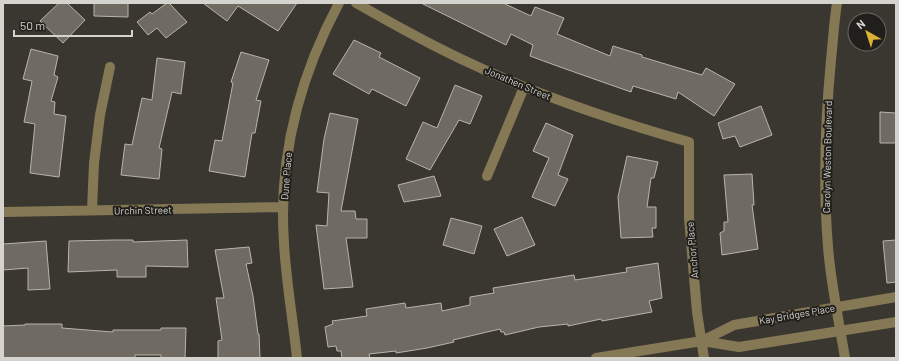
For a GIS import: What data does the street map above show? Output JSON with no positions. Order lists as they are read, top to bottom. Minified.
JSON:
{"streets":{"street":["Jonathen Street","Carolyn Weston Boulevard","Dune Place","Urchin Street","Anchor Place","Kay Bridges Place"]},"crossings":[["Jonathen Street","Anchor Place"],["Carolyn Weston Boulevard","Kay Bridges Place"],["Dune Place","Urchin Street"],["Anchor Place","Kay Bridges Place"]],"scale_bar":"50 m","north":"top left"}
